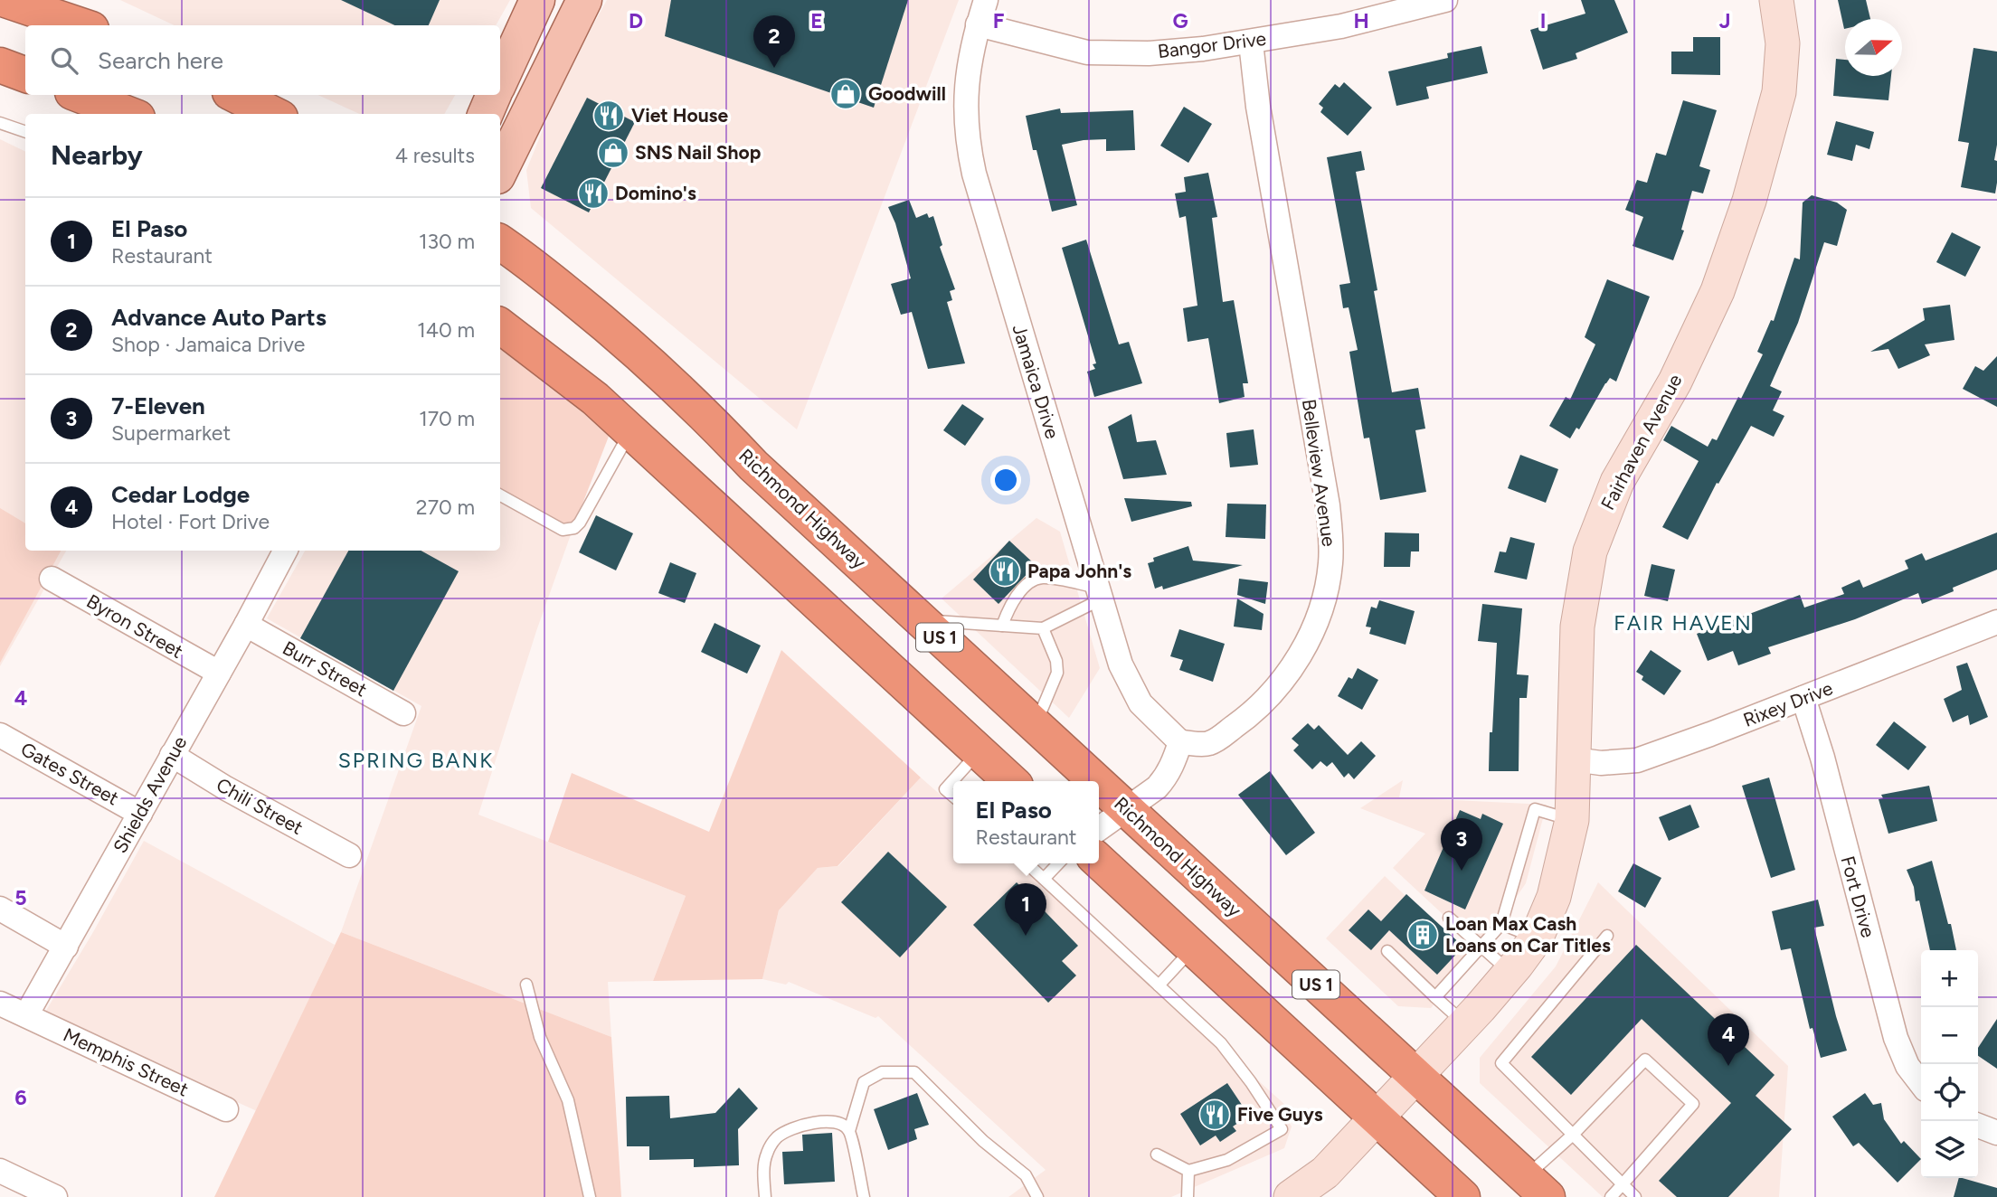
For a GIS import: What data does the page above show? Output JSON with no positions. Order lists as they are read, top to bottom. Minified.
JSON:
{"streets":{"highway":["Richmond Highway","US 1"],"street":["Bangor Drive","Jamaica Drive","Fairhaven Avenue","Belleview Avenue","Byron Street","Burr Street","Rixey Drive","Gates Street","Shields Avenue","Chili Street","Fort Drive","Memphis Street"]},"crossings":[["Bangor Drive","Jamaica Drive"],["Bangor Drive","Belleview Avenue"],["Jamaica Drive","Belleview Avenue"],["Fairhaven Avenue","Richmond Highway"],["Fairhaven Avenue","Rixey Drive"],["Byron Street","Shields Avenue"],["Burr Street","Shields Avenue"],["Rixey Drive","Fort Drive"],["Gates Street","Shields Avenue"],["Shields Avenue","Chili Street"],["Shields Avenue","Memphis Street"]],"districts":["FAIR HAVEN","SPRING BANK"],"places":{"shop":["Goodwill","SNS Nail Shop"],"restaurant":["Viet House","Domino's","Papa John's","Five Guys"],"building":["Loan Max Cash Loans on Car Titles"]},"north":"right","page":{"pins":["2","3","1","4"],"search":"Search here","heading":["Nearby","4 results"],"list":[{"mark":"1","name":"El Paso","note":"Restaurant","value":"130 m"},{"mark":"2","name":"Advance Auto Parts","note":"Shop · Jamaica Drive","value":"140 m"},{"mark":"3","name":"7-Eleven","note":"Supermarket","value":"170 m"},{"mark":"4","name":"Cedar Lodge","note":"Hotel · Fort Drive","value":"270 m"}],"popup":["El Paso","Restaurant"],"map_buttons":["+","−"]},"grid":{"columns":["D","E","F","G","H","I","J"],"rows":["4","5","6"]}}
